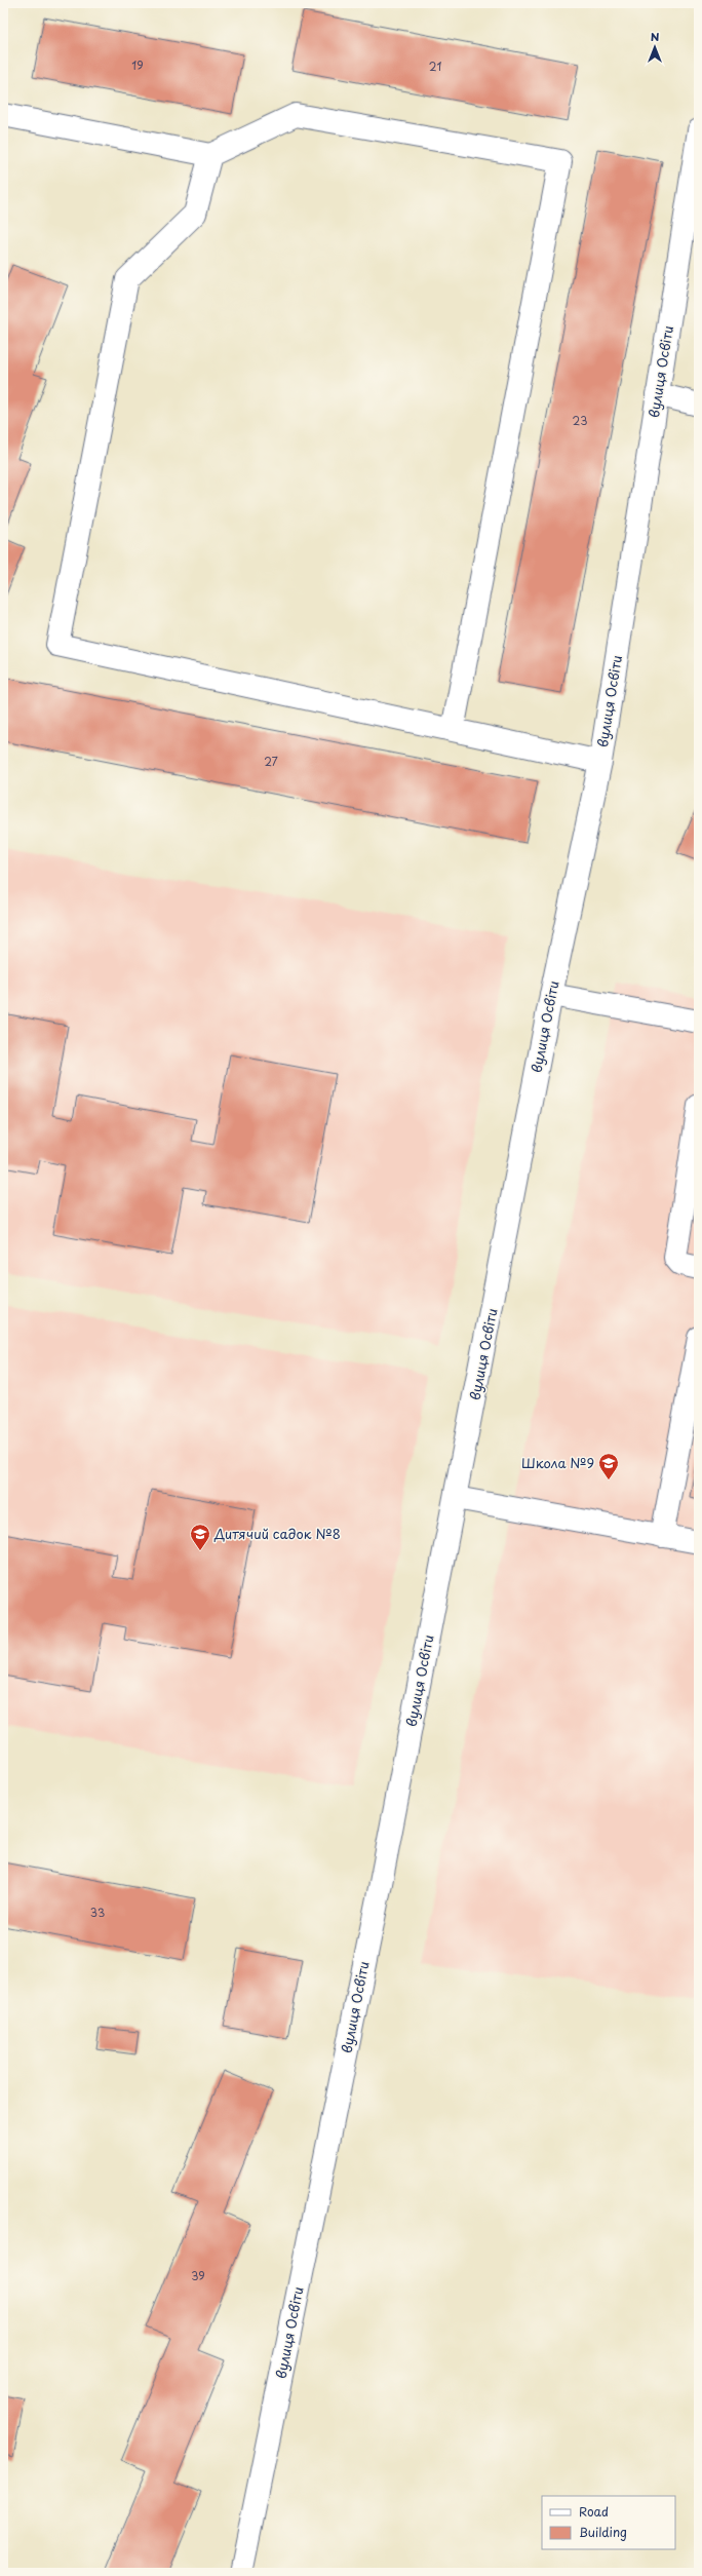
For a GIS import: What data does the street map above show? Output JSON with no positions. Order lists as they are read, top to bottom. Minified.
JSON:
{"streets":{"street":["вулиця Освіти"]},"places":{"school or university":["Школа №9","Дитячий садок №8"]},"house_numbers":["19","21","23","27","33","39"],"legend":["Road","Building"],"north":"top"}
